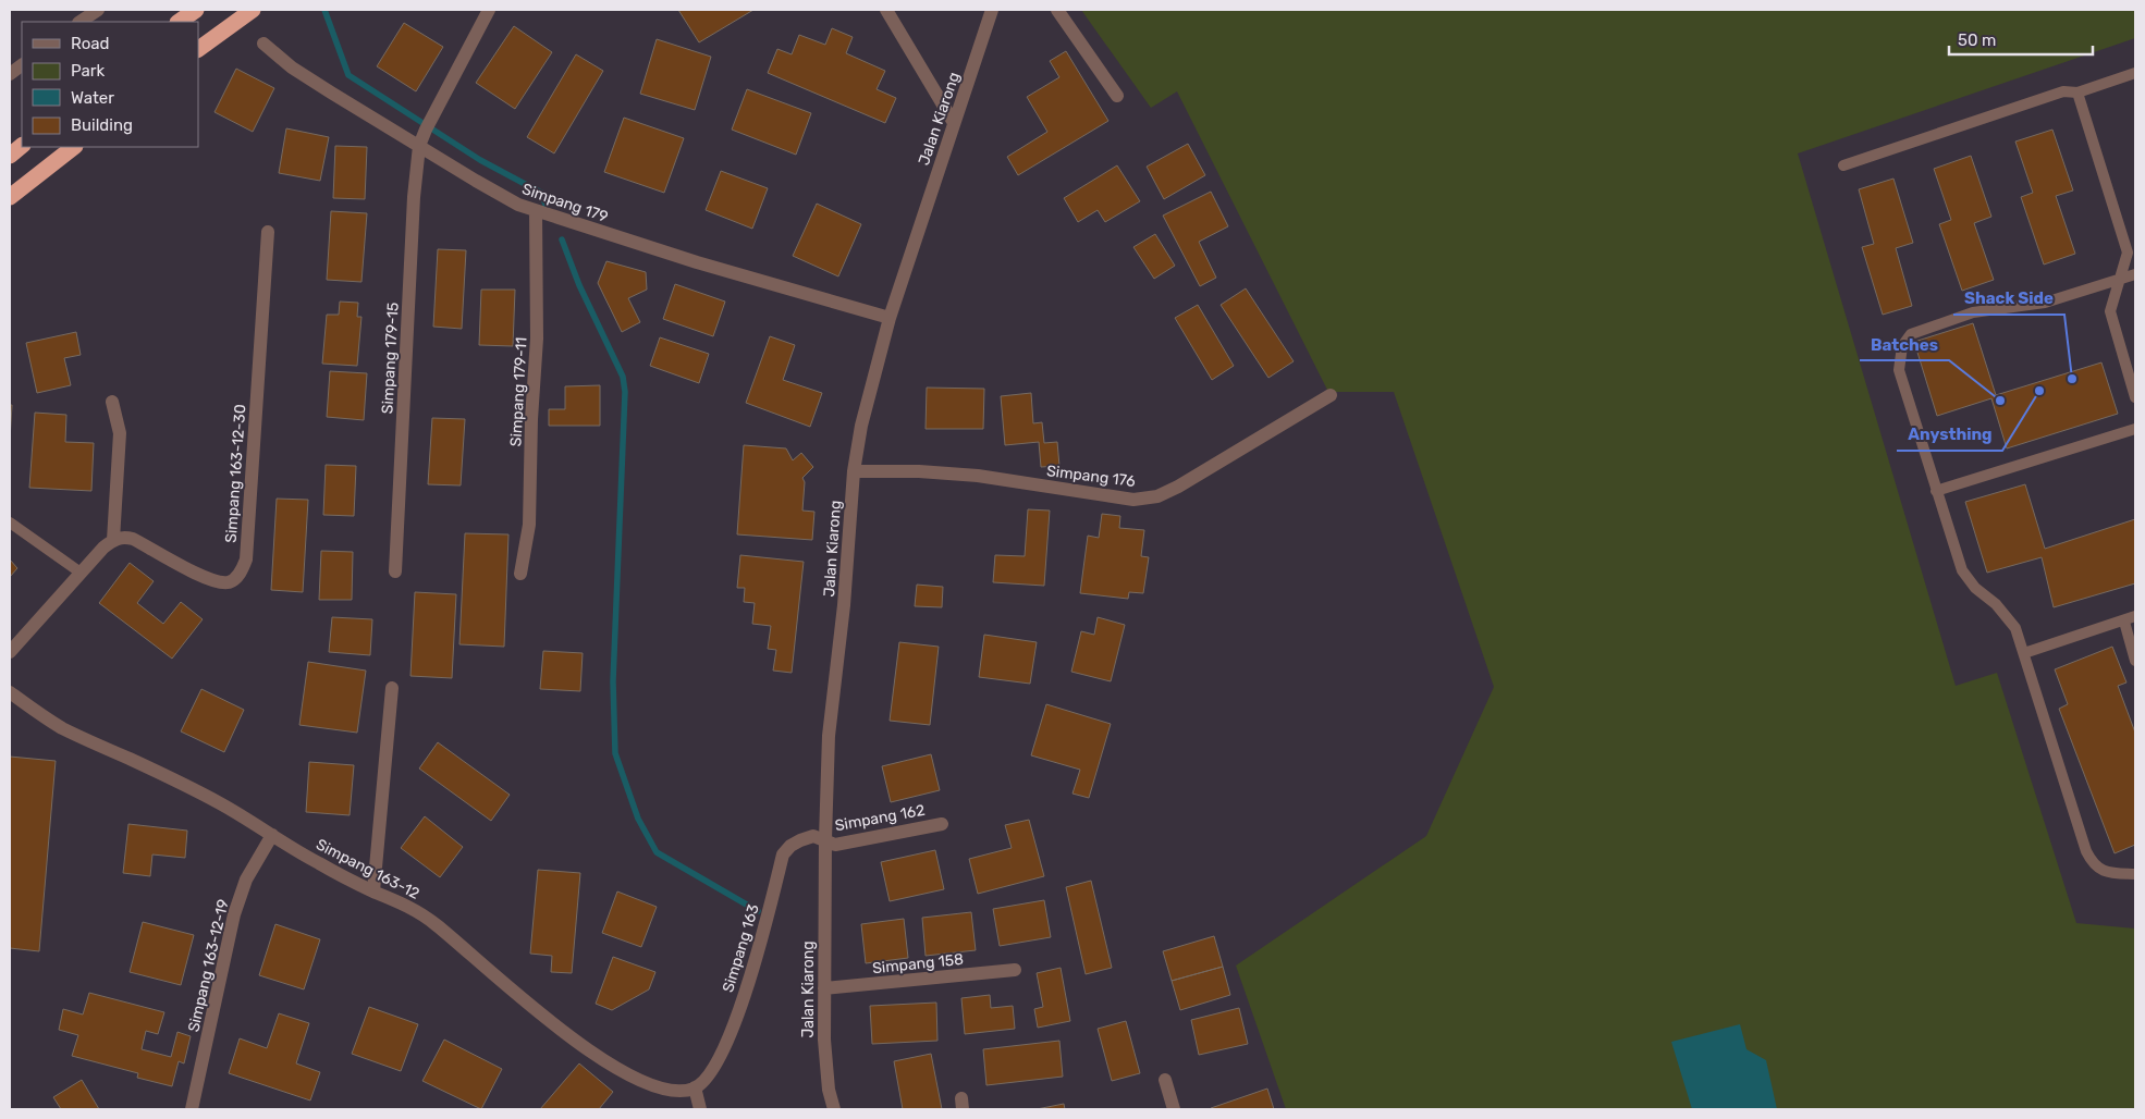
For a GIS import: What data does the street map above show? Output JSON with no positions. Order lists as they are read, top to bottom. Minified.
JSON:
{"streets":{"street":["Jalan Kiarong","Simpang 179","Simpang 179-15","Simpang 179-11","Simpang 163-12-30","Simpang 176","Simpang 162","Simpang 163-12","Simpang 163","Simpang 158","Simpang 163-12-19"]},"crossings":[["Jalan Kiarong","Simpang 179"],["Jalan Kiarong","Simpang 176"],["Jalan Kiarong","Simpang 162"],["Jalan Kiarong","Simpang 163"],["Jalan Kiarong","Simpang 158"],["Simpang 179","Simpang 179-15"],["Simpang 179","Simpang 179-11"],["Simpang 162","Simpang 163"],["Simpang 163-12","Simpang 163"],["Simpang 163-12","Simpang 163-12-19"]],"places":["Shack Side","Anysthing","Batches"],"legend":["Road","Park","Water","Building"],"scale_bar":"50 m"}
